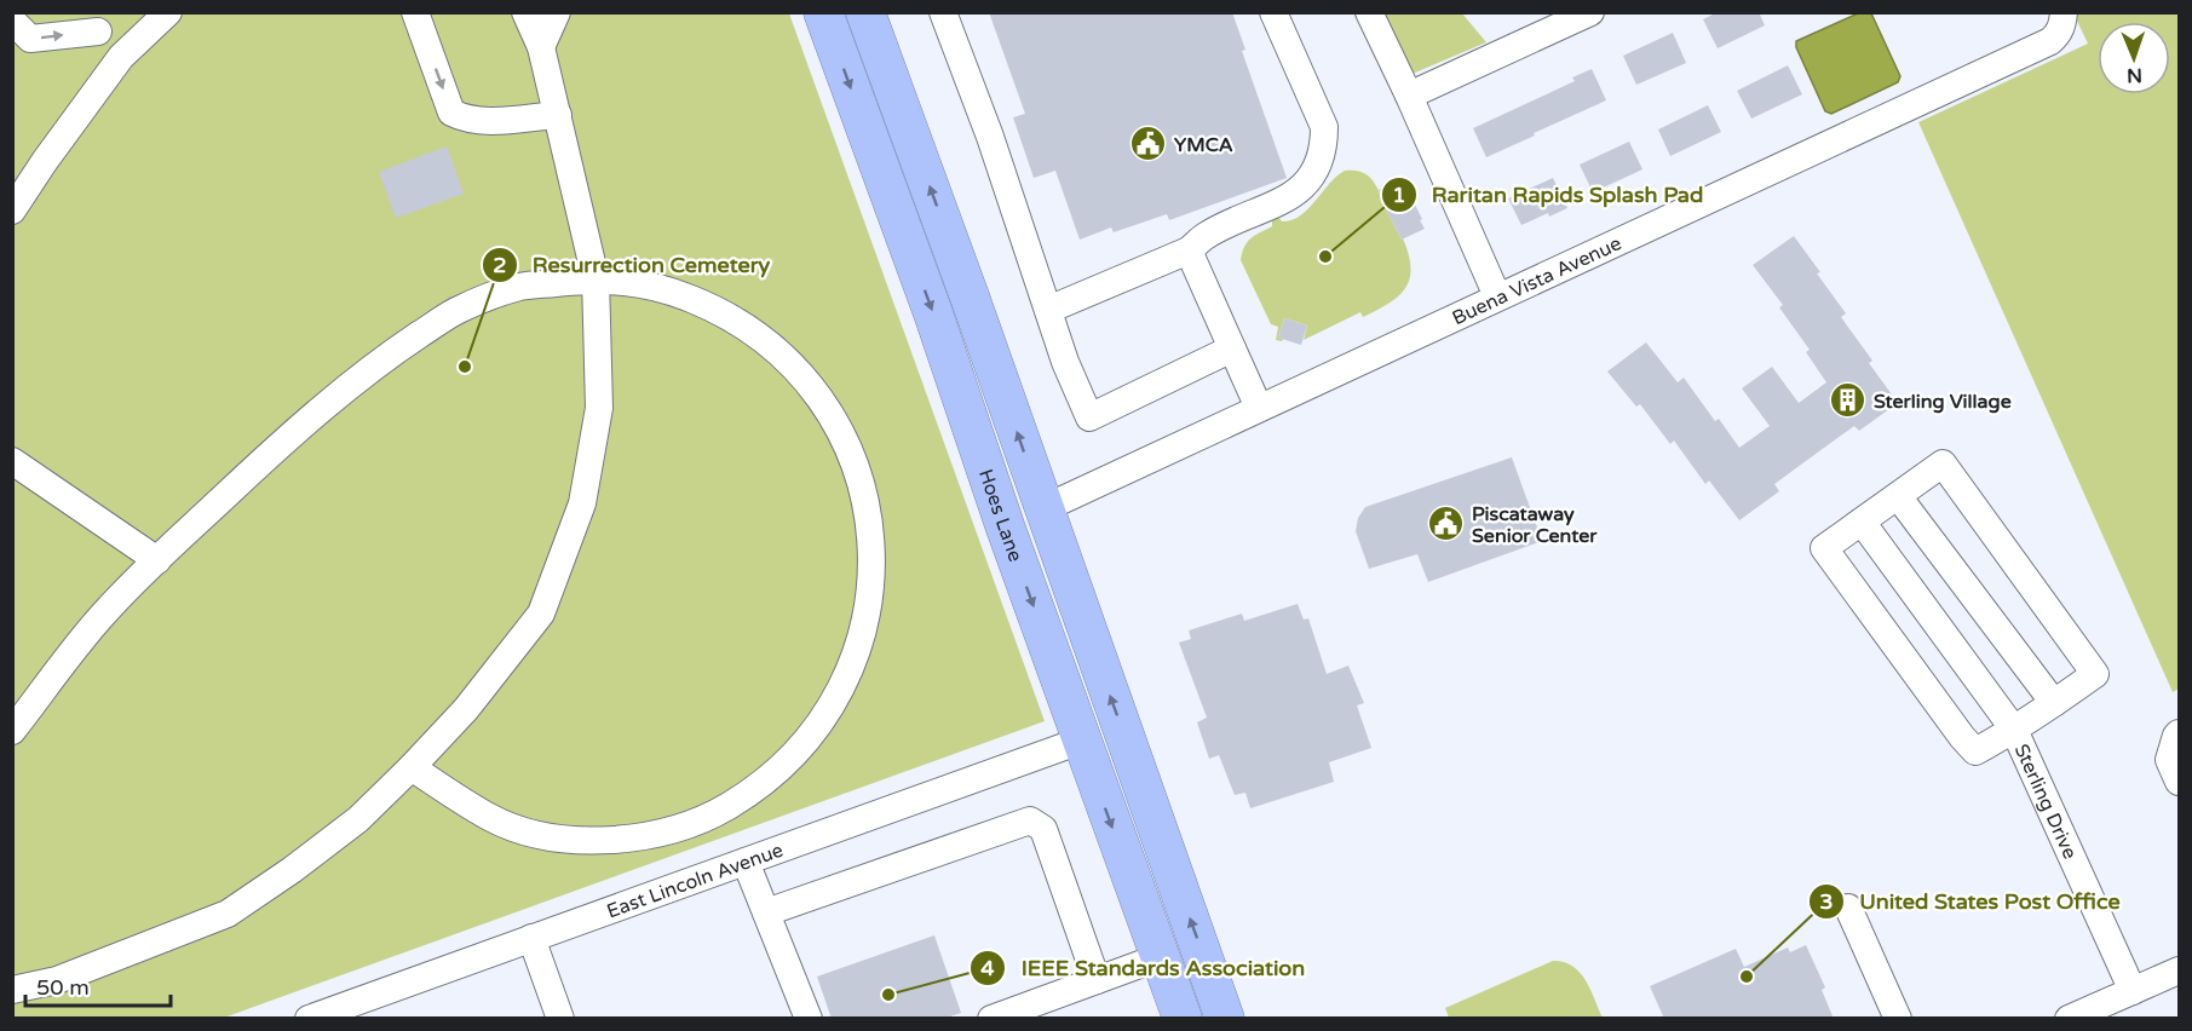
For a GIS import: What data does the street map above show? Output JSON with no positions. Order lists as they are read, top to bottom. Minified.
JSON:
{"streets":{"highway":["Hoes Lane"],"street":["Buena Vista Avenue","Sterling Drive","East Lincoln Avenue"]},"crossings":[["Hoes Lane","East Lincoln Avenue"]],"places":{"public building":["YMCA","Piscataway Senior Center"],"other":["Raritan Rapids Splash Pad","Resurrection Cemetery","United States Post Office","IEEE Standards Association"],"building":["Sterling Village"]},"scale_bar":"50 m","north":"bottom"}
